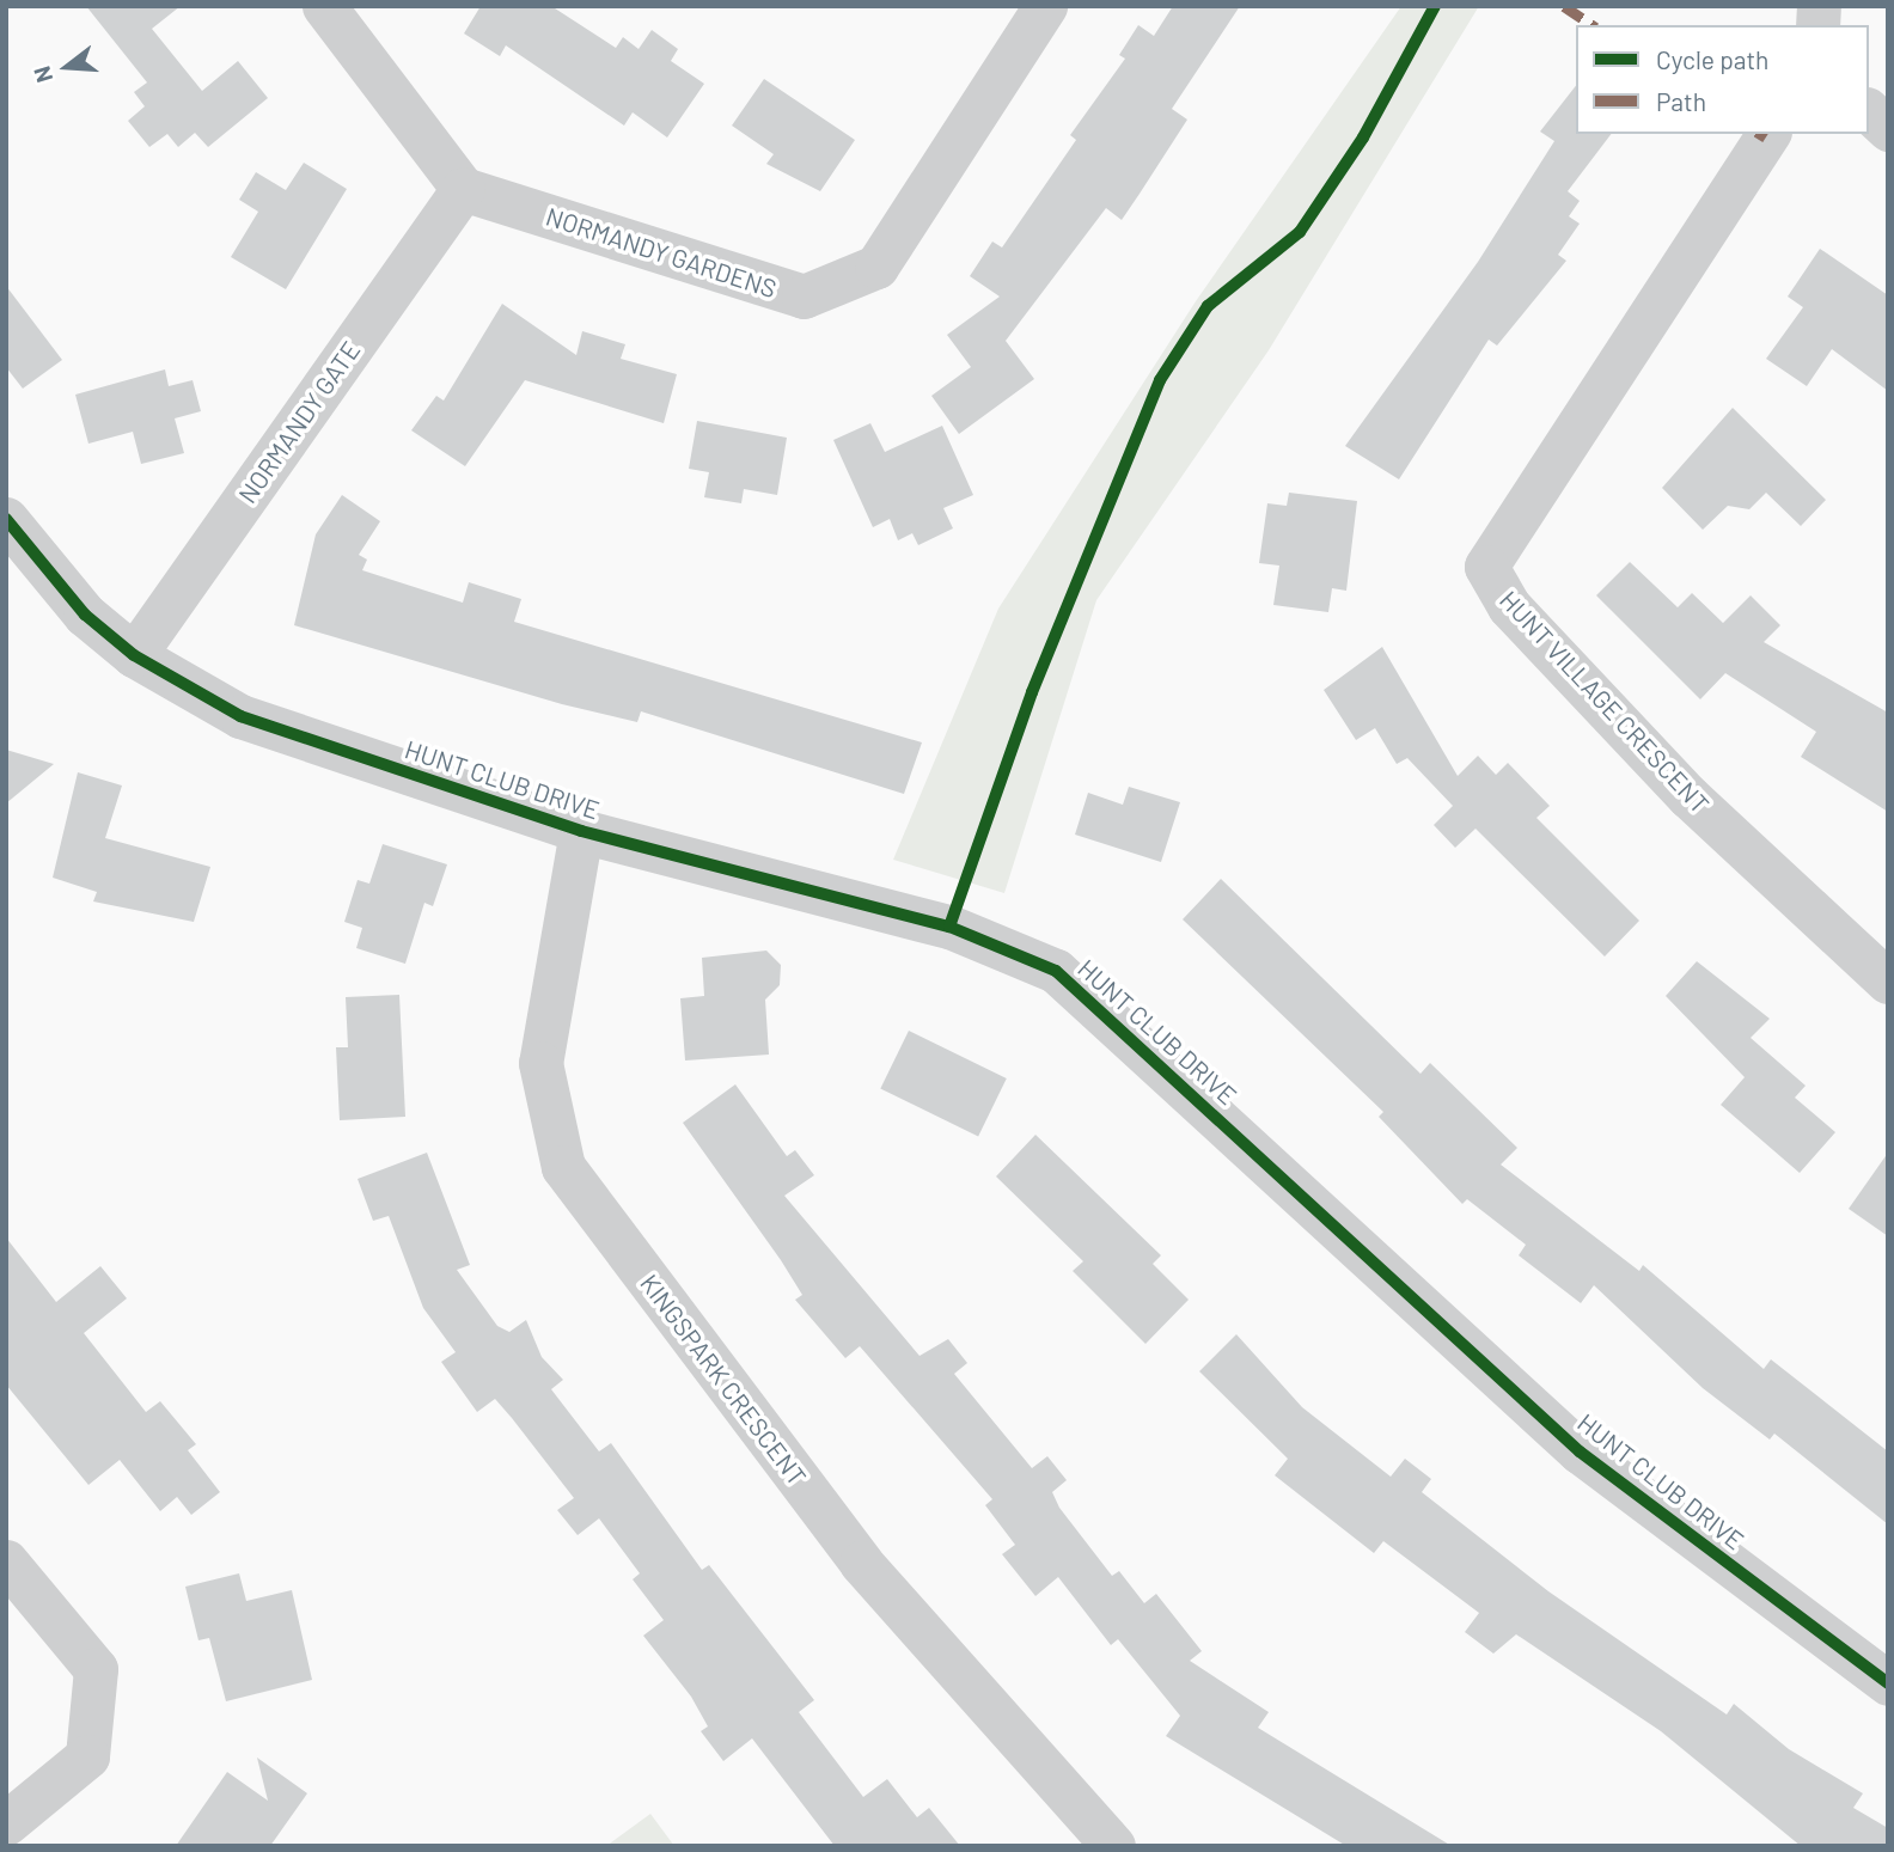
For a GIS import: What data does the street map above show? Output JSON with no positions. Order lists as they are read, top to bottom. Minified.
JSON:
{"streets":{"street":["NORMANDY GARDENS","NORMANDY GATE","HUNT VILLAGE CRESCENT","HUNT CLUB DRIVE","KINGSPARK CRESCENT"]},"crossings":[["NORMANDY GARDENS","NORMANDY GATE"],["NORMANDY GATE","HUNT CLUB DRIVE"],["HUNT CLUB DRIVE","KINGSPARK CRESCENT"]],"legend":["Cycle path","Path"],"north":"left"}
